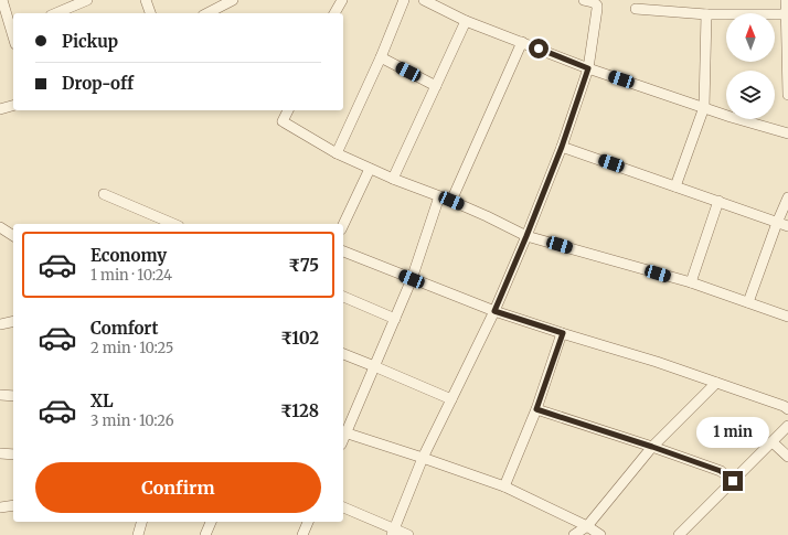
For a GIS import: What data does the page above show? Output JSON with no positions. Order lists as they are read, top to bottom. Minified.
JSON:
{"north":"top","page":{"banner":["Pickup","Drop-off"],"list":[{"name":"Economy","note":"1 min · 10:24","value":"₹75"},{"name":"Comfort","note":"2 min · 10:25","value":"₹102"},{"name":"XL","note":"3 min · 10:26","value":"₹128"}],"bubble":"1 min","buttons":"Confirm"}}
